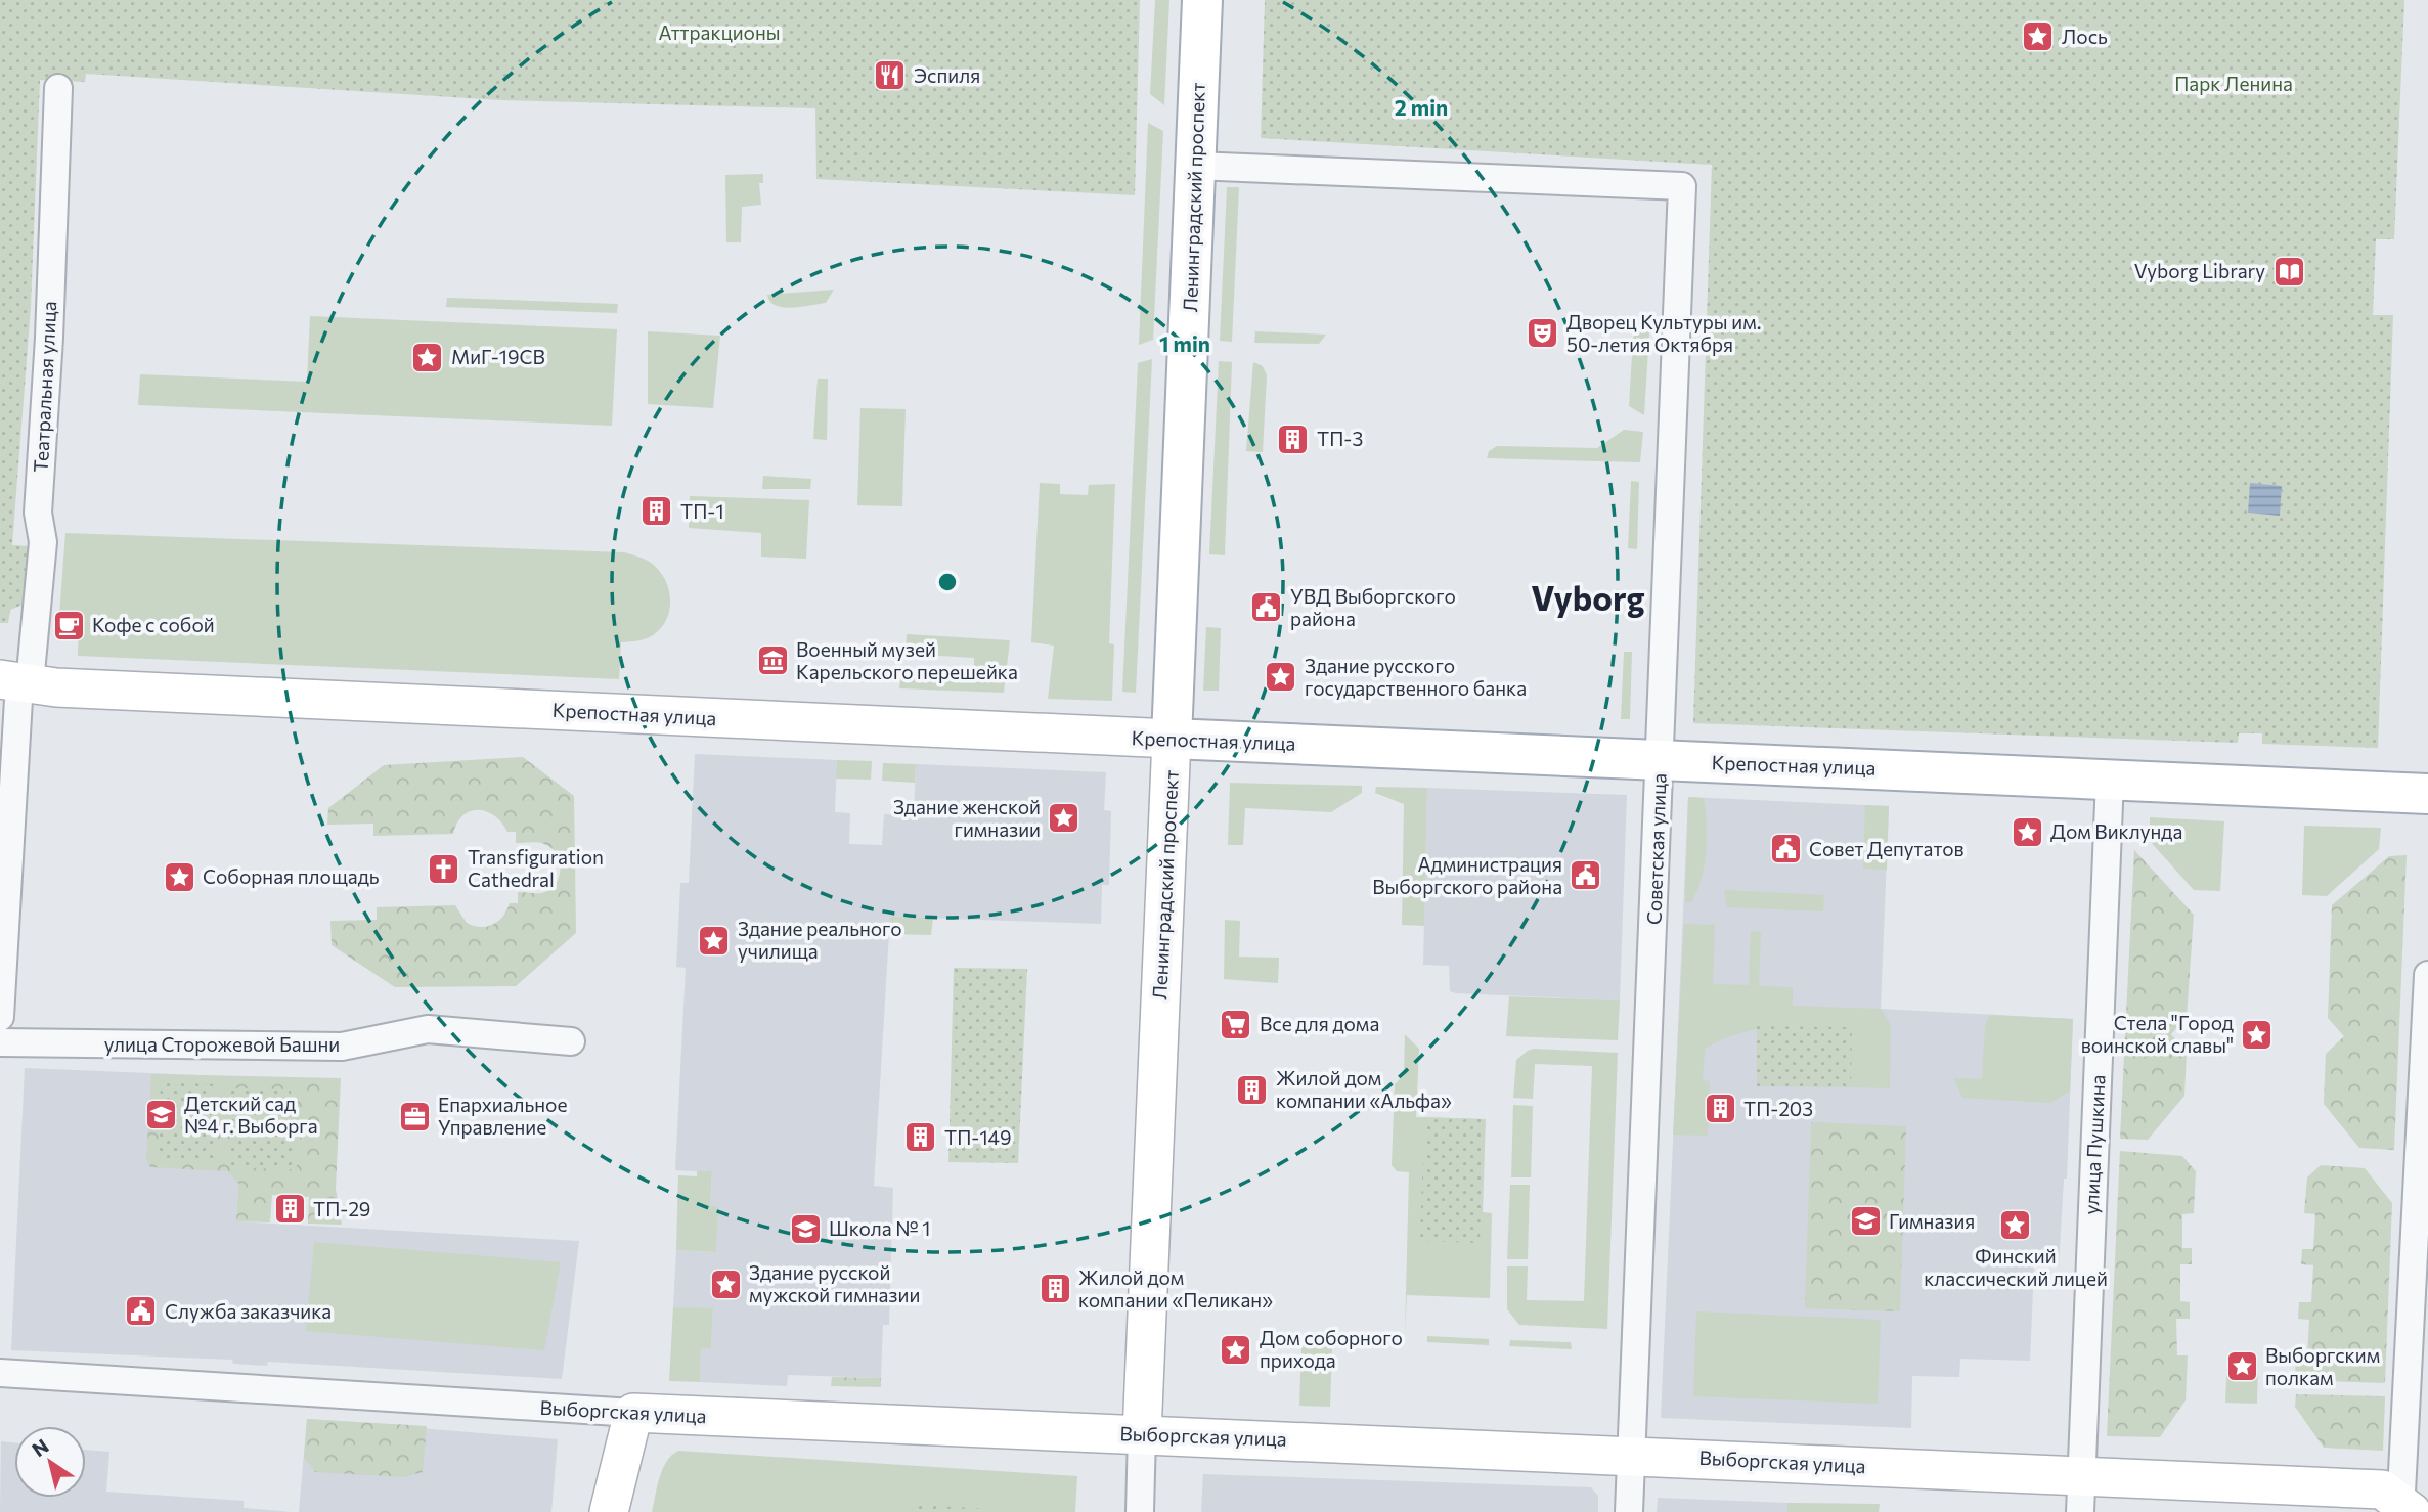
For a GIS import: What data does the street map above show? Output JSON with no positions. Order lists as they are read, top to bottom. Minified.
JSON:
{"streets":{"main road":["Ленинградский проспект","Крепостная улица"],"street":["Театральная улица","Советская улица","улица Сторожевой Башни","улица Пушкина","Выборгская улица"]},"crossings":[["Ленинградский проспект","Крепостная улица"],["Ленинградский проспект","Советская улица"],["Ленинградский проспект","Выборгская улица"],["Театральная улица","Крепостная улица"],["Крепостная улица","Советская улица"],["Крепостная улица","улица Пушкина"],["Советская улица","Выборгская улица"],["улица Пушкина","Выборгская улица"]],"districts":["Vyborg"],"parks":["Аттракционы","Парк Ленина"],"places":{"place":["Лось","МиГ-19СВ","Здание русского государственного банка","Здание женской гимназии","Дом Виклунда","Соборная площадь","Здание реального училища","Стела \"Город воинской славы\"","Финский классический лицей","Здание русской мужской гимназии","Дом соборного прихода","Выборгским полкам"],"restaurant":["Эспиля"],"library":["Vyborg Library"],"theatre":["Дворец Культуры им. 50-летия Октября"],"building":["ТП-3","ТП-1","Жилой дом компании «Альфа»","ТП-203","ТП-149","ТП-29","Жилой дом компании «Пеликан»"],"public building":["УВД Выборгского района","Совет Депутатов","Администрация Выборгского района","Служба заказчика"],"cafe":["Кофе с собой"],"museum":["Военный музей Карельского перешейка"],"church":["Transfiguration Cathedral"],"supermarket":["Все для дома"],"school or university":["Детский сад №4 г. Выборга","Гимназия","Школа № 1"],"office":["Епархиальное Управление"]},"north":"top left","rings":["2 min","1 min"]}
